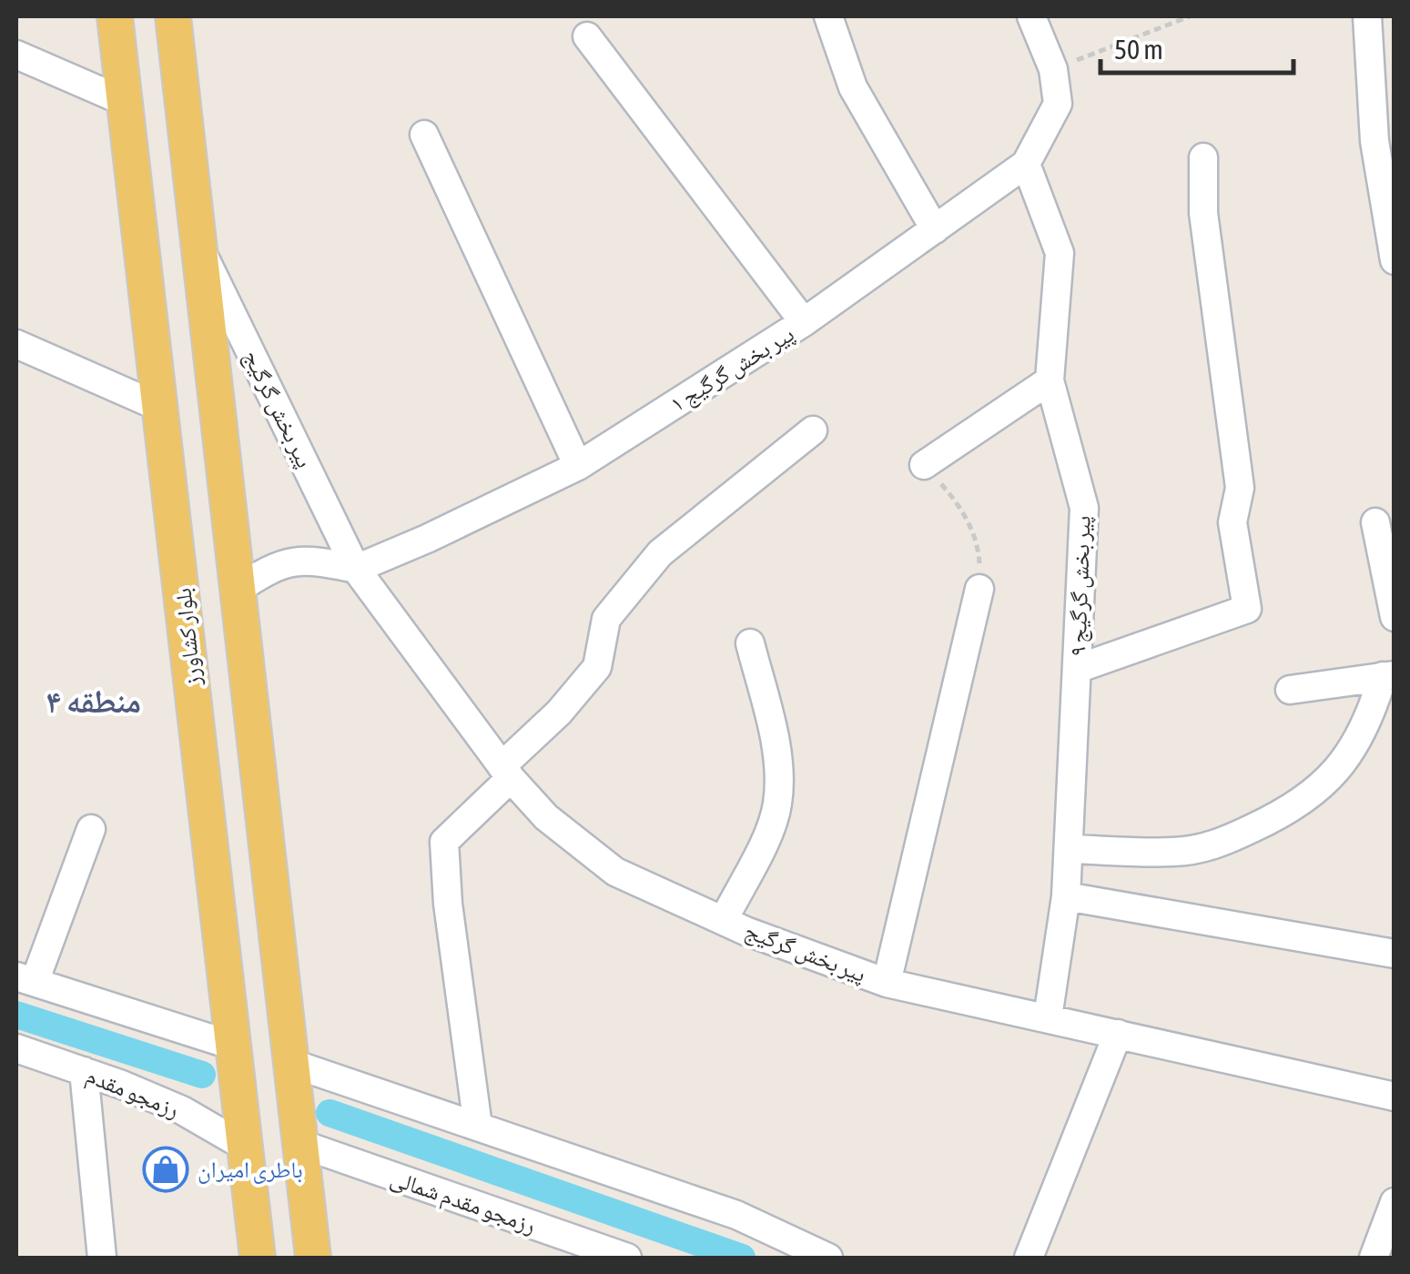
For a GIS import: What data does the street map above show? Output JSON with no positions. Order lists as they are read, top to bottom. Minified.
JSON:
{"streets":{"main road":["بلوار کشاورز"],"street":["پیر بخش گرگیج ۱","پیر بخش گرگیج","پیر بخش گرگیج ۹","رزمجو مقدم","رزمجو مقدم شمالی"]},"crossings":[["پیر بخش گرگیج ۱","پیر بخش گرگیج"],["پیر بخش گرگیج ۱","پیر بخش گرگیج ۹"],["پیر بخش گرگیج","پیر بخش گرگیج ۹"],["بلوار کشاورز","رزمجو مقدم"]],"districts":["منطقه ۴"],"places":{"shop":["باطری امیران"]},"scale_bar":"50 m"}
